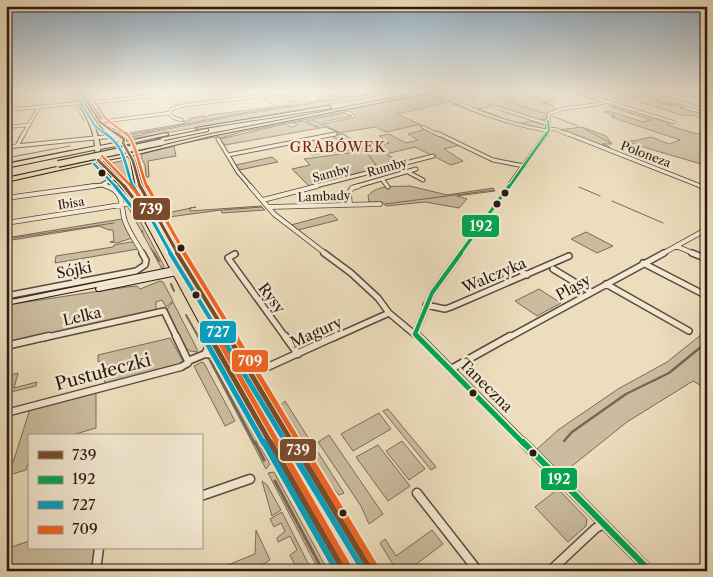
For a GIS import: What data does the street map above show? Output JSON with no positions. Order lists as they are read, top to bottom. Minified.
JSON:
{"streets":{"street":["Poloneza","Rumby","Samby","Lambady","Ibisa","Sójki","Walczyka","Pląsy","Rysy","Lelka","Magury","Pustułeczki","Taneczna"]},"crossings":[["Rumby","Lambady"],["Samby","Taneczna"],["Lambady","Taneczna"],["Ibisa","Sójki"],["Pląsy","Taneczna"],["Rysy","Magury"],["Lelka","Pustułeczki"],["Magury","Taneczna"]],"districts":["GRABÓWEK"],"lines":["transit line 739","transit line 727","transit line 709","transit line 192"],"legend":["739","192","727","709"]}
